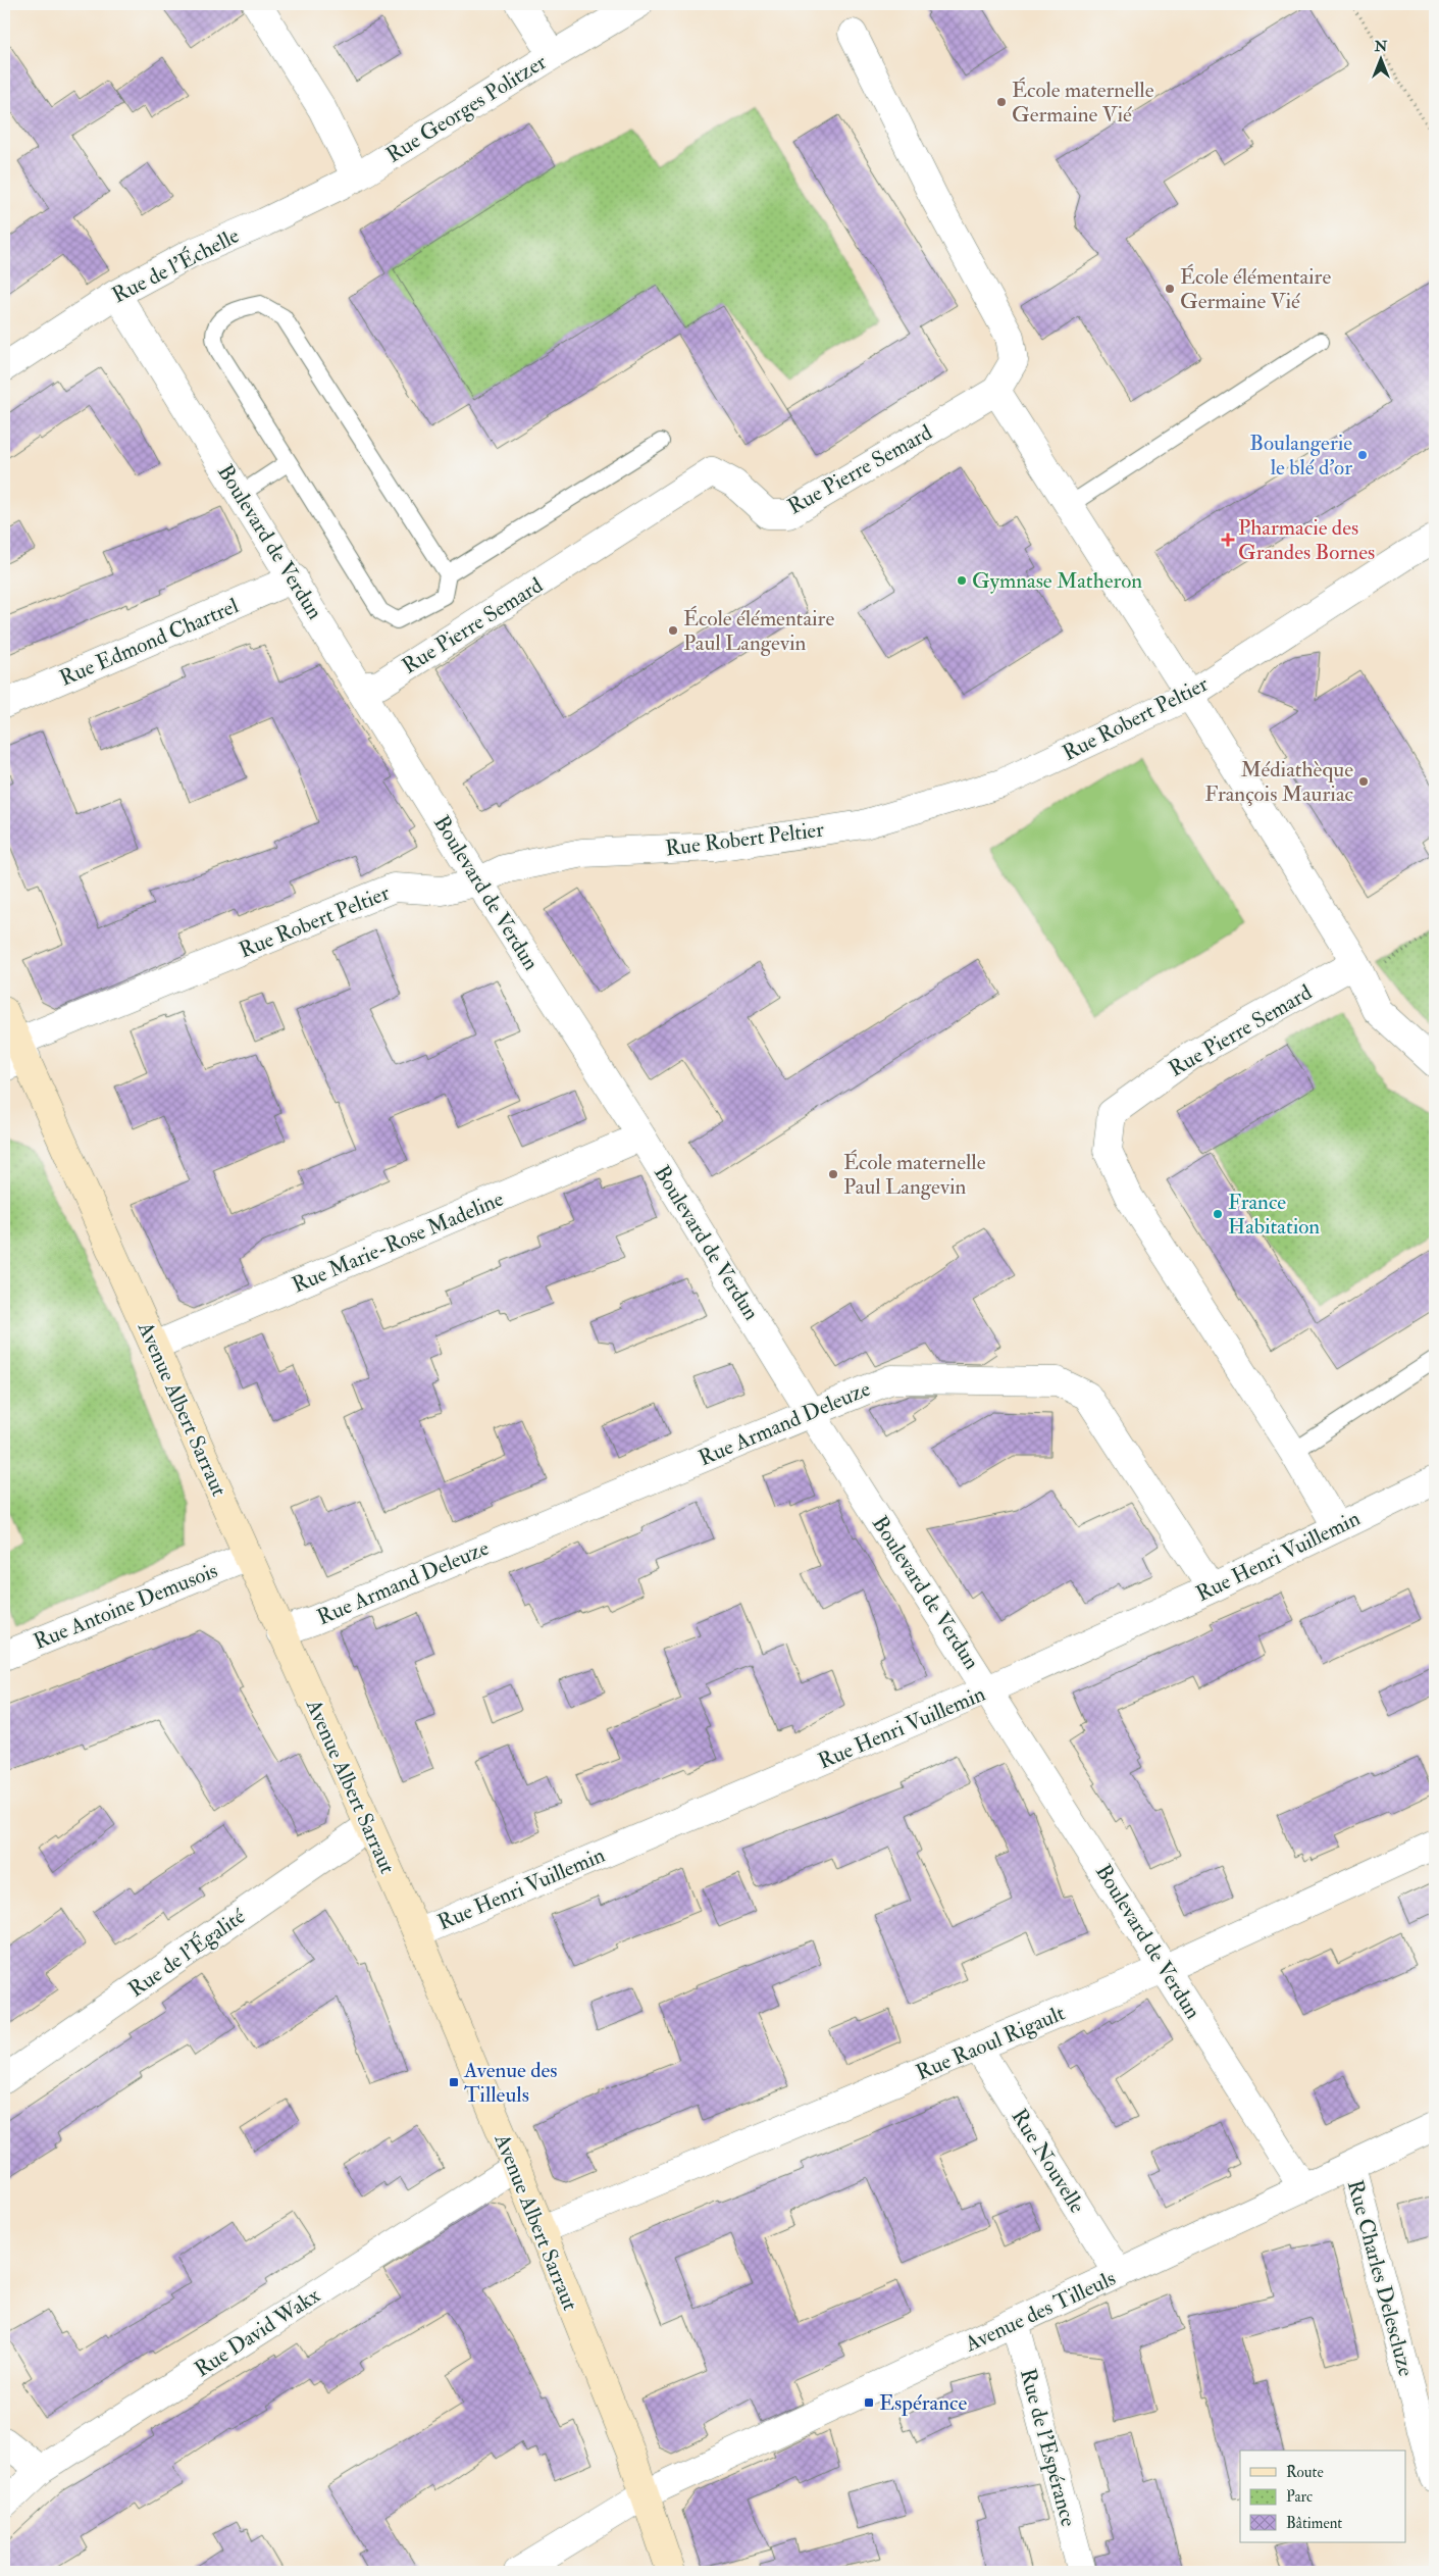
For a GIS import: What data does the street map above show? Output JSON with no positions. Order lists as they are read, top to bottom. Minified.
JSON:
{"streets":{"street":["Rue Georges Politzer","Rue de l'Échelle","Rue Pierre Semard","Boulevard de Verdun","Rue Edmond Chartrel","Rue Robert Peltier","Rue Marie-Rose Madeline","Avenue Albert Sarraut","Rue Armand Deleuze","Rue Henri Vuillemin","Rue Antoine Demusois","Rue de l'Égalité","Rue Raoul Rigault","Rue Nouvelle","Rue Charles Delescluze","Avenue des Tilleuls","Rue David Wakx","Rue de l'Espérance"]},"crossings":[["Rue Georges Politzer","Rue de l'Échelle"],["Rue de l'Échelle","Boulevard de Verdun"],["Rue Pierre Semard","Boulevard de Verdun"],["Rue Pierre Semard","Rue Henri Vuillemin"],["Boulevard de Verdun","Rue Edmond Chartrel"],["Boulevard de Verdun","Rue Robert Peltier"],["Boulevard de Verdun","Rue Marie-Rose Madeline"],["Boulevard de Verdun","Rue Armand Deleuze"],["Boulevard de Verdun","Rue Henri Vuillemin"],["Boulevard de Verdun","Rue Raoul Rigault"],["Boulevard de Verdun","Avenue des Tilleuls"],["Rue Robert Peltier","Avenue Albert Sarraut"],["Rue Marie-Rose Madeline","Avenue Albert Sarraut"],["Avenue Albert Sarraut","Rue Armand Deleuze"],["Avenue Albert Sarraut","Rue Henri Vuillemin"],["Avenue Albert Sarraut","Rue Antoine Demusois"],["Avenue Albert Sarraut","Rue de l'Égalité"],["Avenue Albert Sarraut","Rue Raoul Rigault"],["Avenue Albert Sarraut","Avenue des Tilleuls"],["Avenue Albert Sarraut","Rue David Wakx"],["Rue Armand Deleuze","Rue Henri Vuillemin"],["Rue Raoul Rigault","Rue Nouvelle"],["Rue Nouvelle","Avenue des Tilleuls"],["Rue Charles Delescluze","Avenue des Tilleuls"],["Avenue des Tilleuls","Rue de l'Espérance"]],"places":{"other":["École maternelle Germaine Vié","École élémentaire Germaine Vié","Boulangerie le blé d'or","Gymnase Matheron","École élémentaire Paul Langevin","Médiathèque François Mauriac","École maternelle Paul Langevin","France Habitation"],"health":["Pharmacie des Grandes Bornes"],"transit":["Avenue des Tilleuls","Espérance"]},"legend":["Route","Parc","Bâtiment"],"north":"top"}
